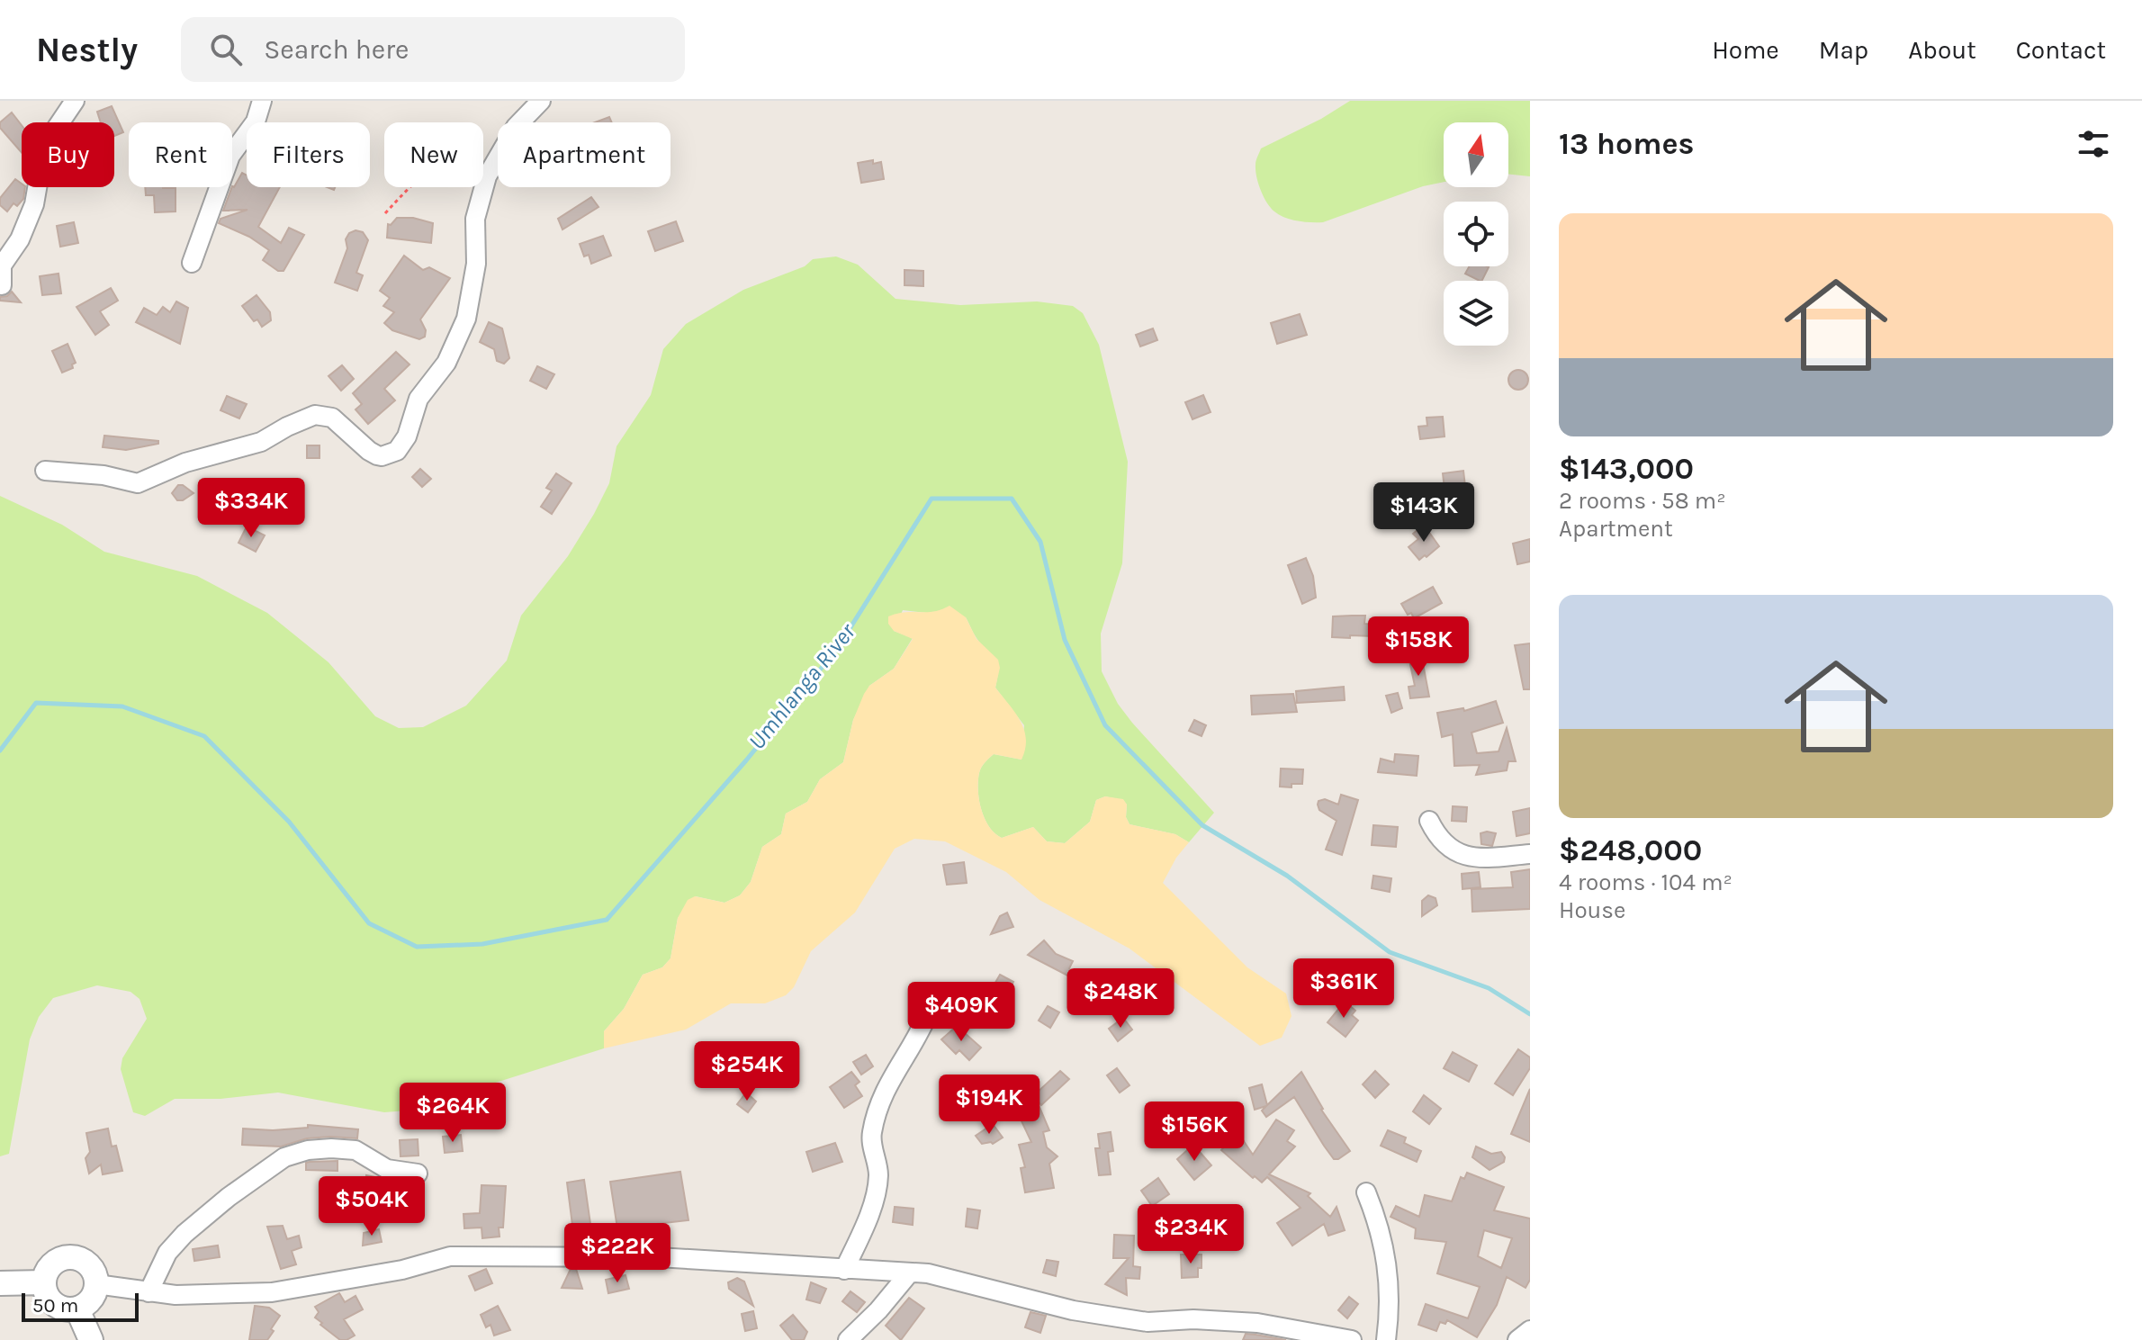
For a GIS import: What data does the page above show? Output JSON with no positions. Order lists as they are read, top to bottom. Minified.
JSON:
{"water":["Umhlanga River"],"scale_bar":"50 m","north":"top","page":{"header":"Nestly","search":"Search here","nav":["Home","Map","About","Contact"],"heading":"13 homes","chip":["Buy","Rent","Filters","New","Apartment"],"list":[{"name":"$143,000","note":"2 rooms · 58 m² · Apartment"},{"name":"$248,000","note":"4 rooms · 104 m² · House"}],"price":["$334K","$143K","$158K","$361K","$248K","$409K","$254K","$194K","$264K","$156K","$504K","$234K","$222K"],"scale":"50 m"}}
